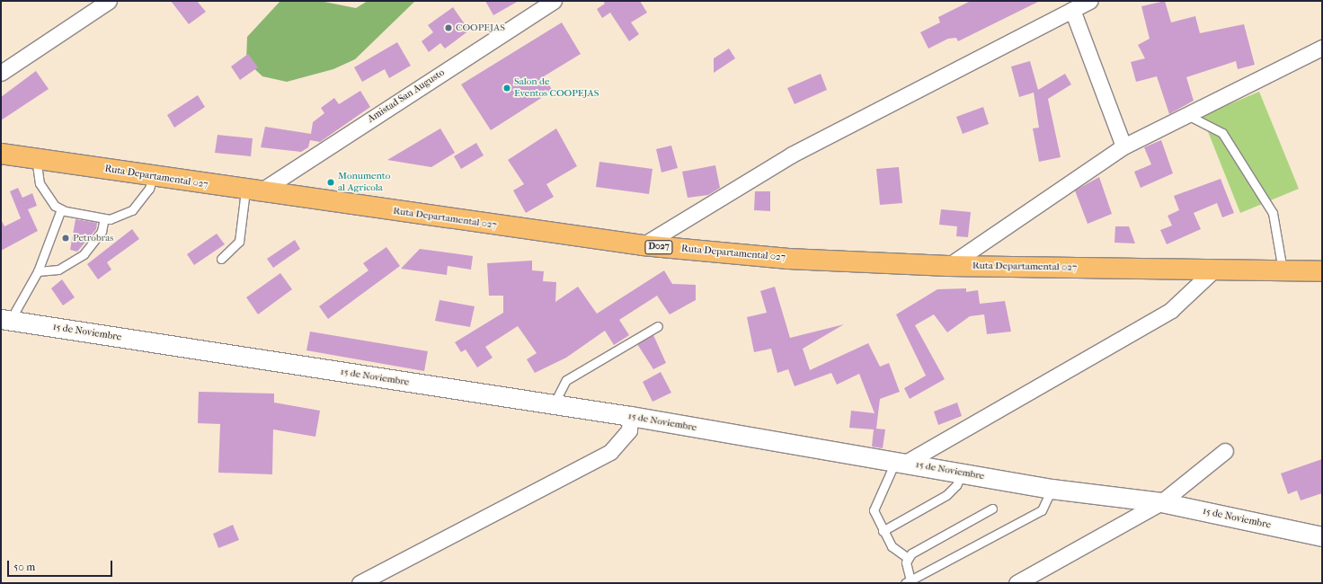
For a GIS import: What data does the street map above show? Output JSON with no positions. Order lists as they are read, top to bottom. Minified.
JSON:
{"streets":{"main road":["Ruta Departamental 027","D027"],"street":["Amistad San Augusto","15 de Noviembre"]},"crossings":[["Amistad San Augusto","Ruta Departamental 027"]],"places":["COOPEJAS","Salon de Eventos COOPEJAS","Monumento al Agricola","Petrobras"],"scale_bar":"50 m"}
